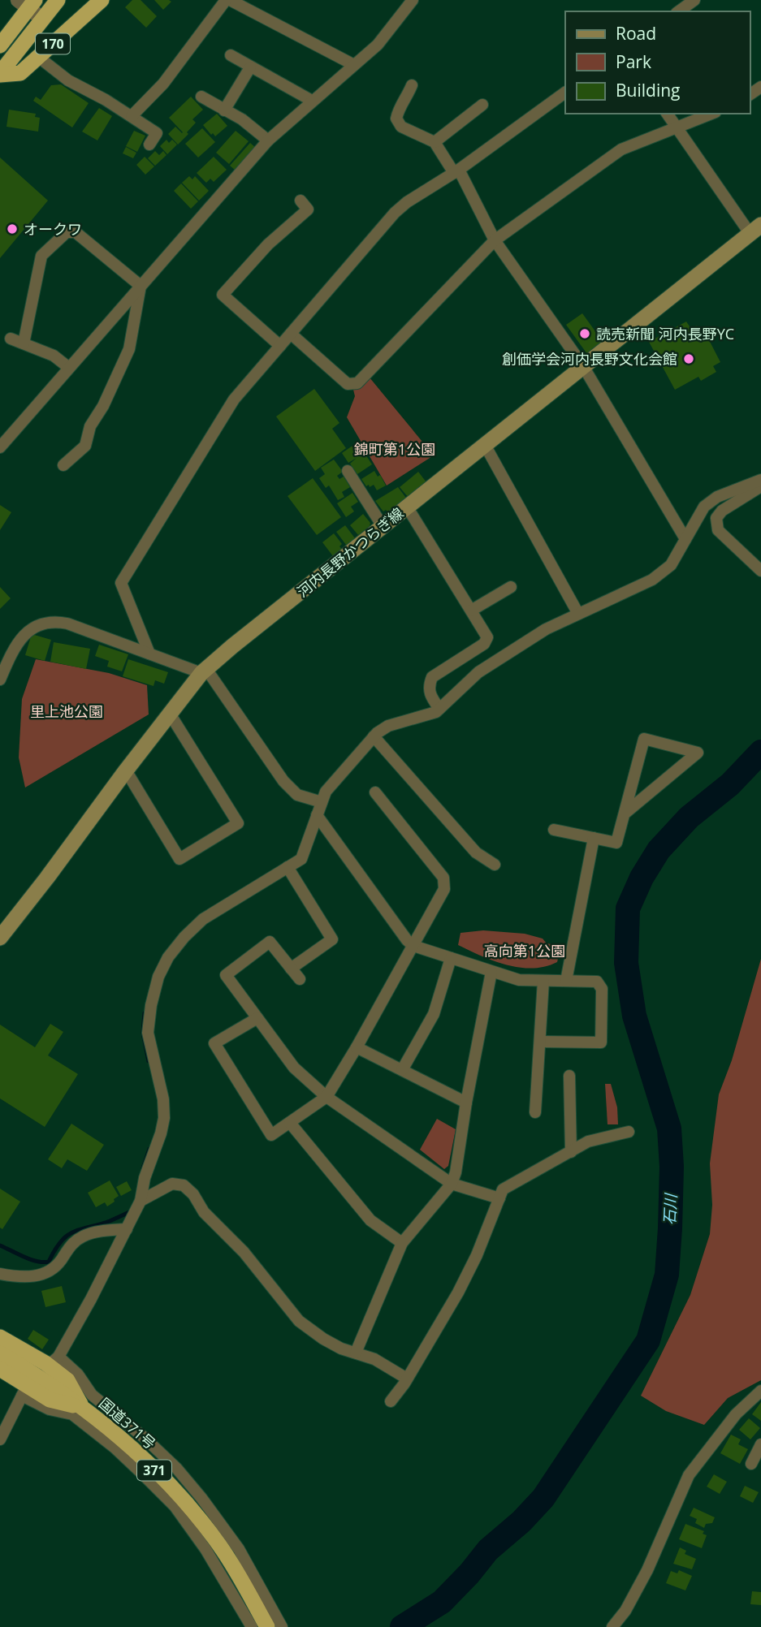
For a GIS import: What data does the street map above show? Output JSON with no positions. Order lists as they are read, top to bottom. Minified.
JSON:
{"streets":{"highway":["170","国道371号","371"],"main road":["河内長野かつらぎ線"]},"water":["石川"],"parks":["錦町第1公園","里上池公園","高向第1公園"],"places":["オークワ","読売新聞 河内長野YC","創価学会河内長野文化会館"],"legend":["Road","Park","Building"]}
